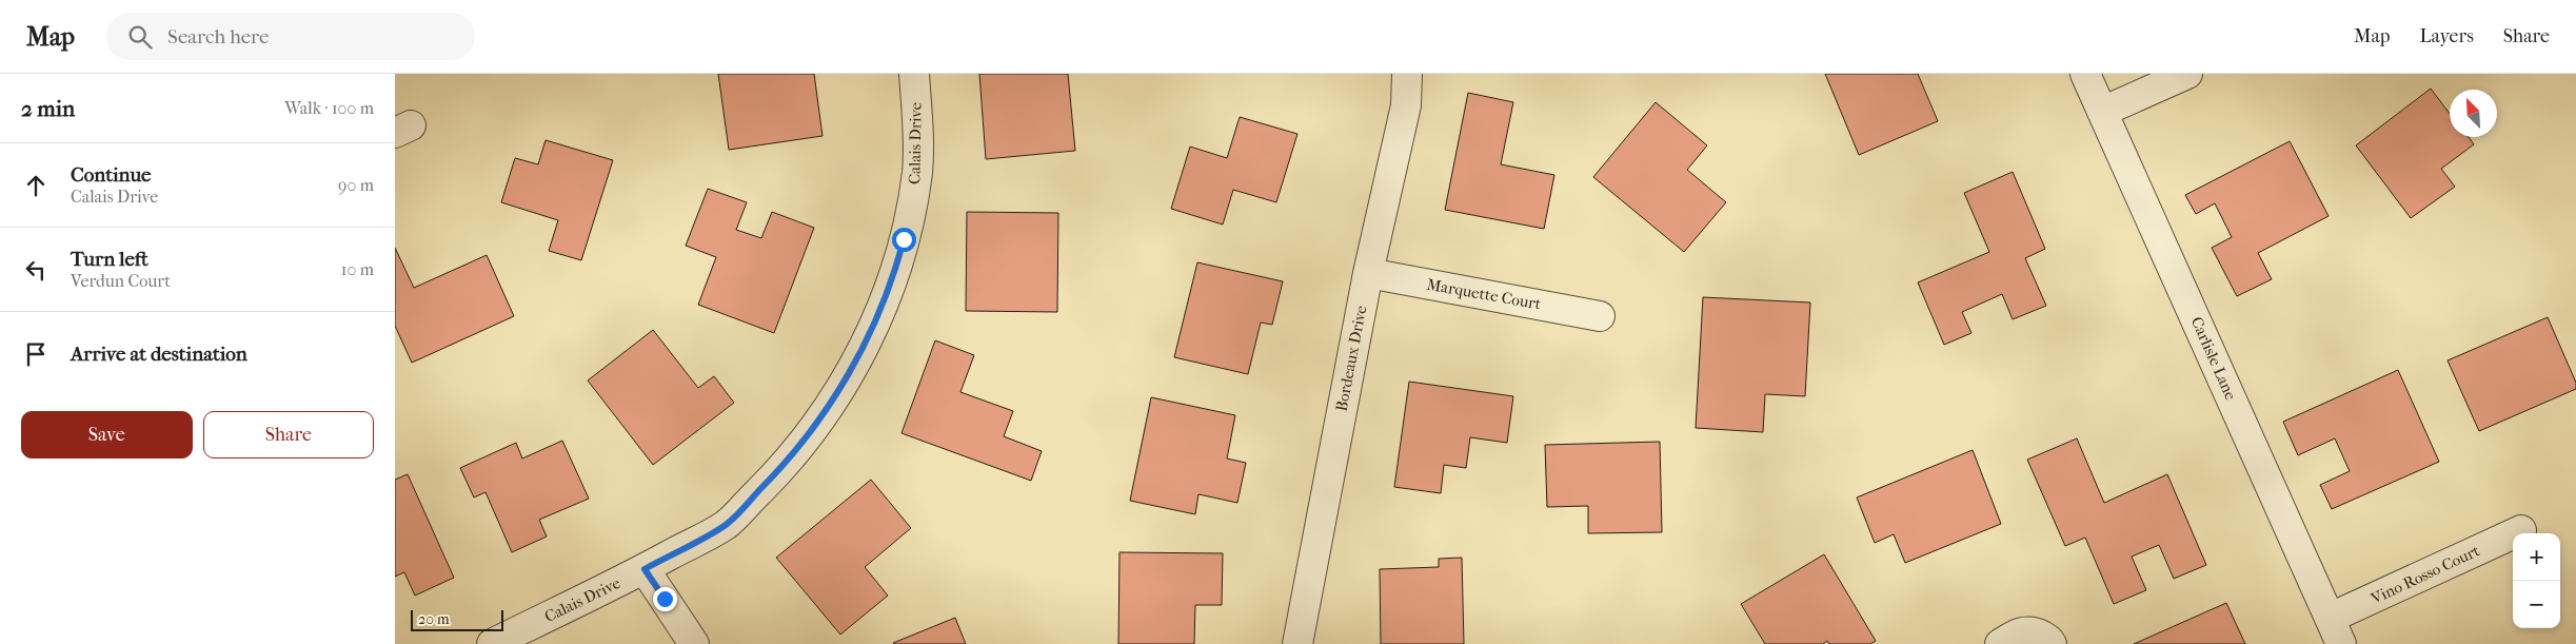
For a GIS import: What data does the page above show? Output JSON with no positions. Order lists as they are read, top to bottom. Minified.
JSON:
{"streets":{"street":["Calais Drive","Marquette Court","Bordeaux Drive","Carlisle Lane","Vino Rosso Court"]},"crossings":[["Marquette Court","Bordeaux Drive"],["Carlisle Lane","Vino Rosso Court"]],"scale_bar":"20 m","north":"top left","page":{"header":"Map","search":"Search here","nav":["Map","Layers","Share"],"heading":["2 min","Walk · 100 m"],"list":[["Continue","Calais Drive","90 m"],["Turn left","Verdun Court","10 m"],"Arrive at destination"],"buttons":["Save","Share"],"map_buttons":["+","−"],"scale":"20 m"}}
